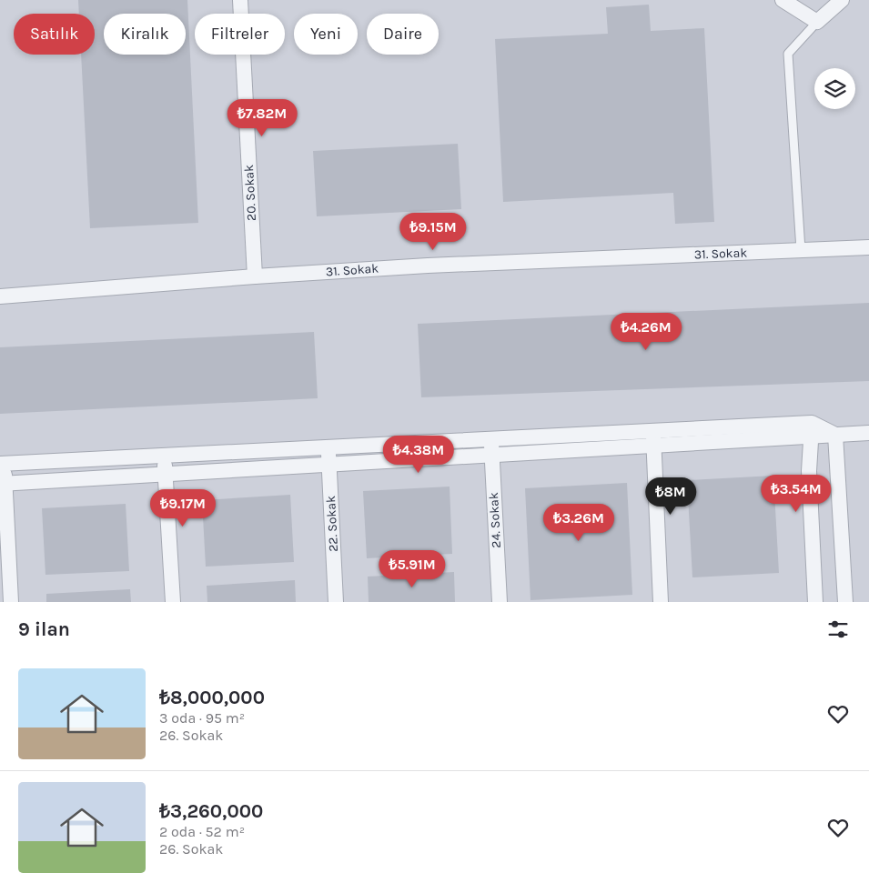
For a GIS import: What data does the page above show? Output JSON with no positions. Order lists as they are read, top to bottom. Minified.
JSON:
{"streets":{"street":["20. Sokak","31. Sokak","24. Sokak","22. Sokak"]},"crossings":[["20. Sokak","31. Sokak"]],"page":{"chip":["Satılık","Kiralık","Filtreler","Yeni","Daire"],"price":["₺7.82M","₺9.15M","₺4.26M","₺4.38M","₺3.54M","₺8M","₺9.17M","₺3.26M","₺5.91M"],"heading":"9 ilan","list":[{"name":"₺8,000,000","note":"3 oda · 95 m² · 26. Sokak"},{"name":"₺3,260,000","note":"2 oda · 52 m² · 26. Sokak"}]}}
